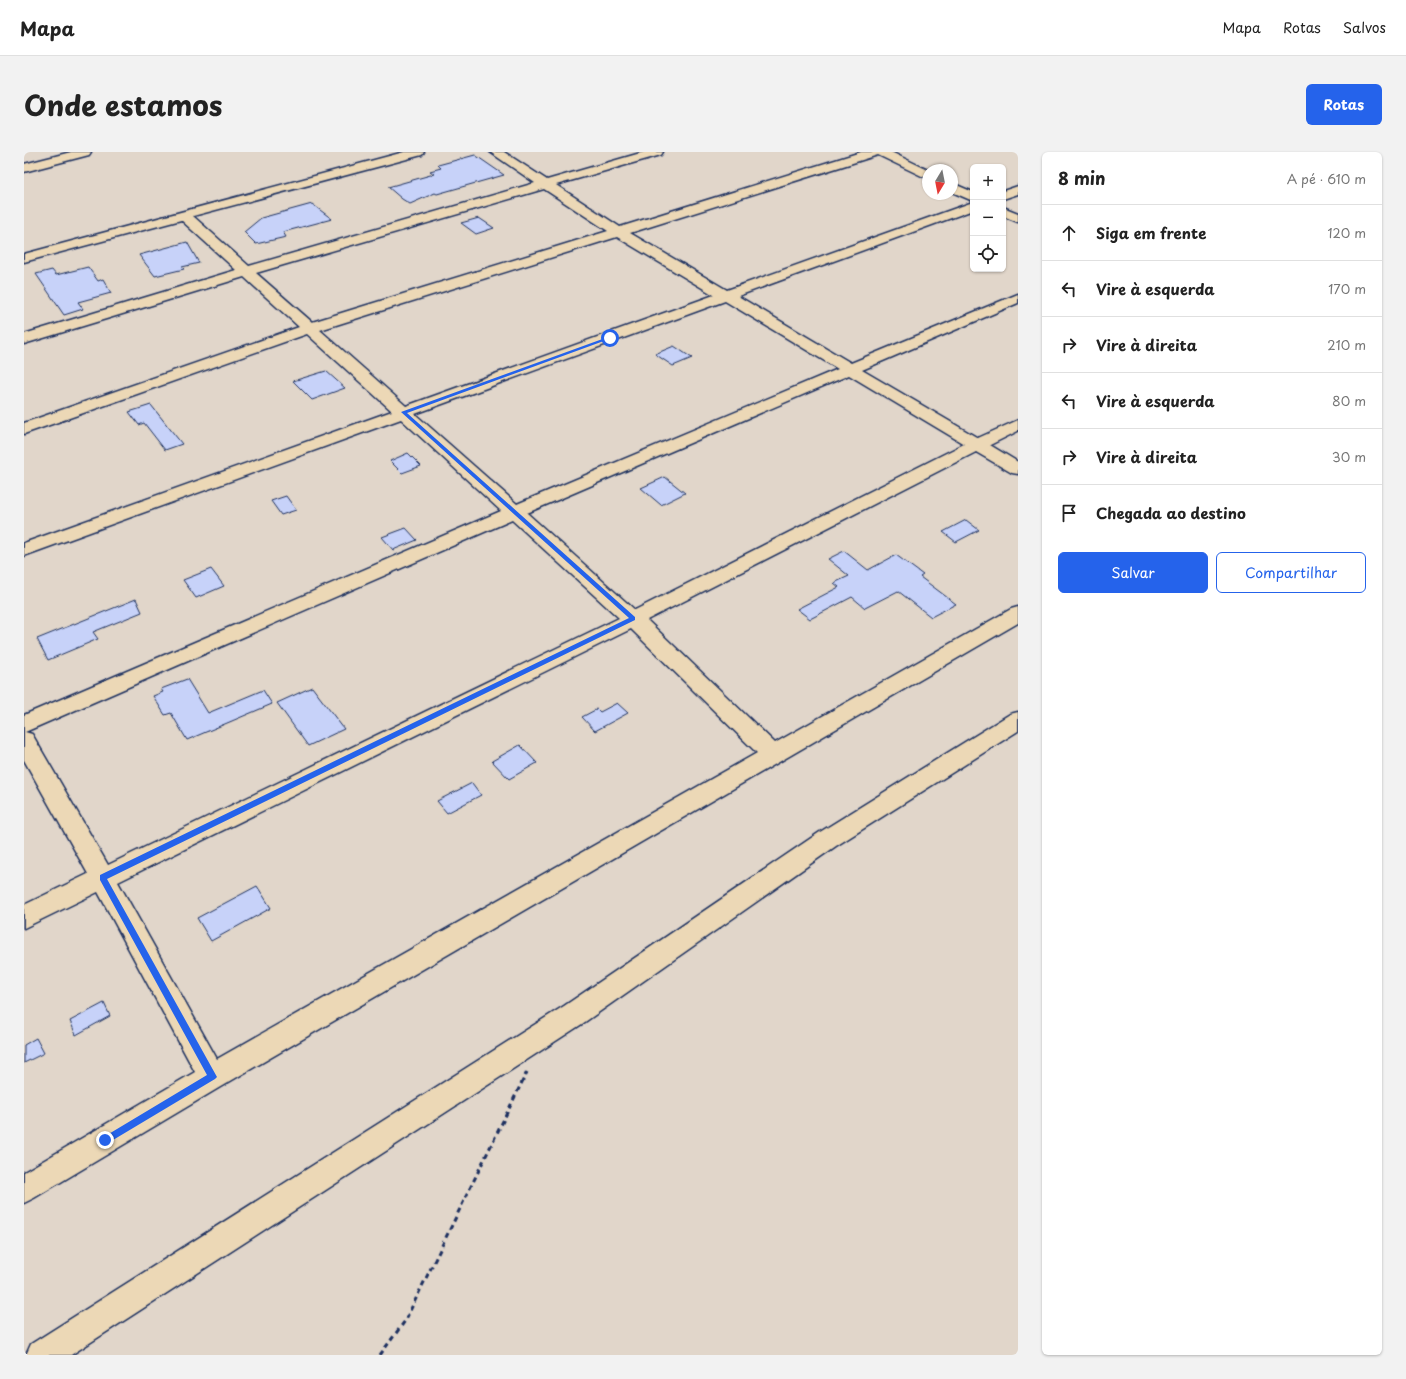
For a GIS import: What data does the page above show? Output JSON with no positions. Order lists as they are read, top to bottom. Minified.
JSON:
{"north":"bottom","page":{"header":"Mapa","nav":["Mapa","Rotas","Salvos"],"title":"Onde estamos","buttons":["Rotas",["Salvar","Compartilhar"]],"heading":["8 min","A pé · 610 m"],"map_buttons":["+","−"],"list":[["Siga em frente","120 m"],["Vire à esquerda","170 m"],["Vire à direita","210 m"],["Vire à esquerda","80 m"],["Vire à direita","30 m"],"Chegada ao destino"]}}
